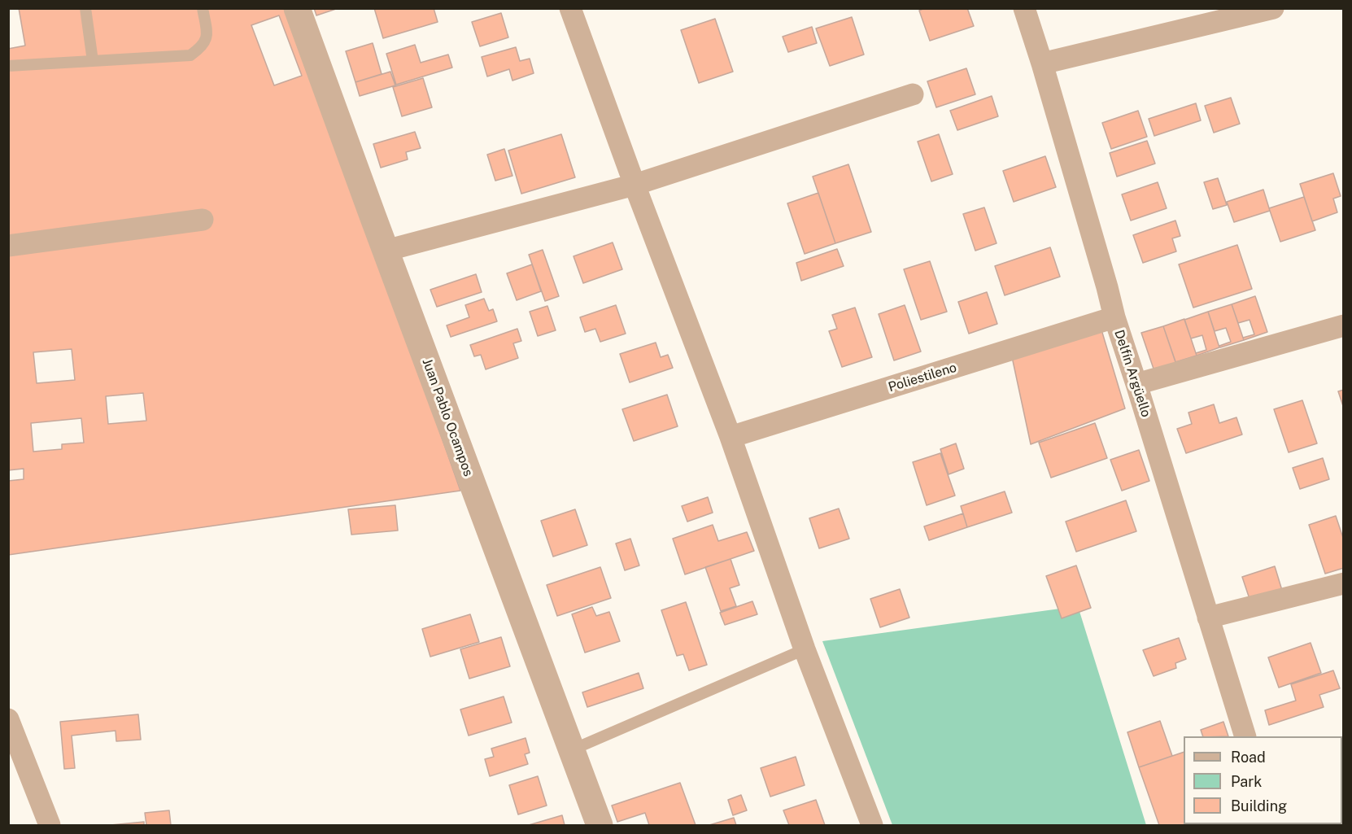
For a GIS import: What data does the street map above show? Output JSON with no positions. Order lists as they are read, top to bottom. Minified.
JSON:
{"streets":{"street":["Delfín Argüello","Poliestileno","Juan Pablo Ocampos"]},"crossings":[["Delfín Argüello","Poliestileno"]],"legend":["Road","Park","Building"]}
